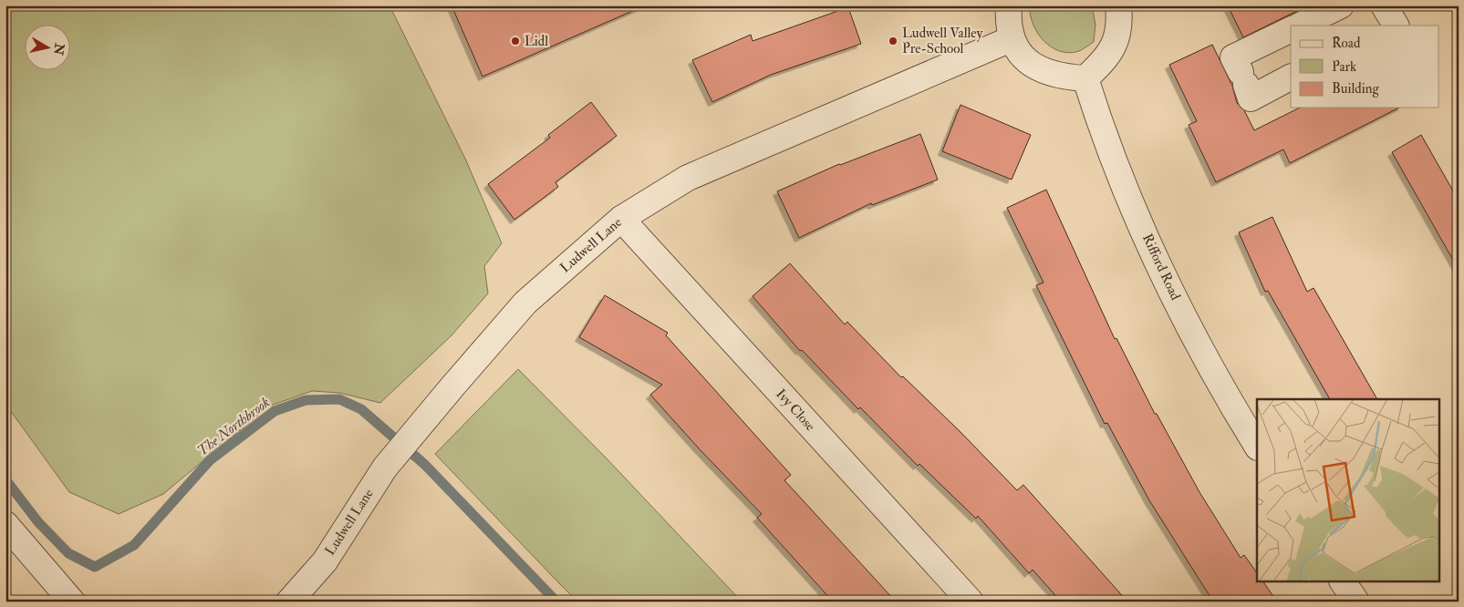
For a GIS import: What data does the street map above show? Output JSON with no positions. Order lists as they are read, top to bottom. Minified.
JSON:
{"streets":{"street":["Ludwell Lane","Rifford Road","Ivy Close"]},"crossings":[["Ludwell Lane","Ivy Close"]],"water":["The Northbrook"],"places":["Lidl","Ludwell Valley Pre-School"],"legend":["Road","Park","Building"],"north":"right"}
